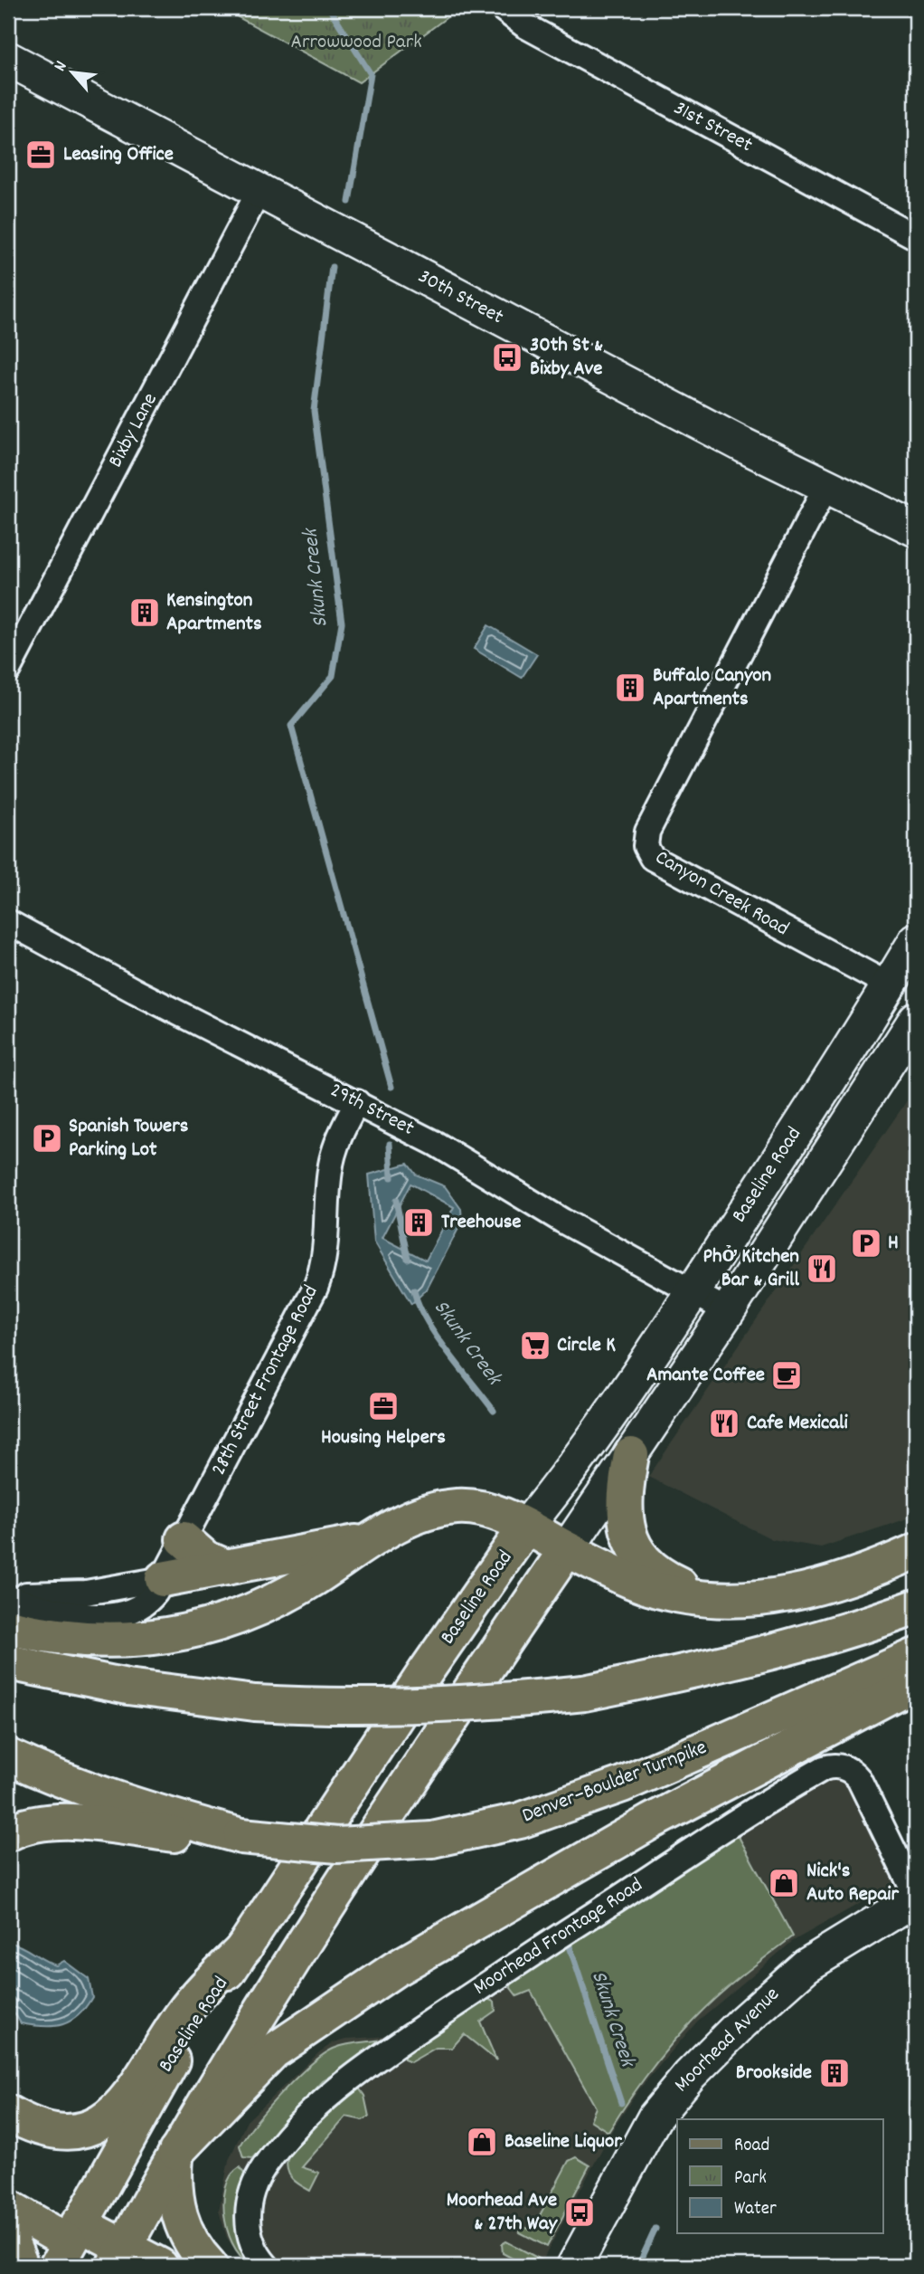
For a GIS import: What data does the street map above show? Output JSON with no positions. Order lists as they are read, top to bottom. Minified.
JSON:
{"streets":{"main road":["30th Street","Baseline Road","Denver–Boulder Turnpike","Moorhead Avenue"],"street":["31st Street","Bixby Lane","Canyon Creek Road","29th Street","28th Street Frontage Road","Moorhead Frontage Road"]},"crossings":[["30th Street","Bixby Lane"],["30th Street","Canyon Creek Road"],["Canyon Creek Road","Baseline Road"],["29th Street","Baseline Road"],["29th Street","28th Street Frontage Road"],["Moorhead Frontage Road","Moorhead Avenue"]],"water":["Skunk Creek"],"parks":["Arrowwood Park"],"places":{"office":["Leasing Office","Housing Helpers"],"bus stop":["30th St & Bixby Ave","Moorhead Ave & 27th Way"],"building":["Kensington Apartments","Buffalo Canyon Apartments","Treehouse","Brookside"],"parking":["Spanish Towers Parking Lot","H"],"restaurant":["Phở Kitchen Bar & Grill","Cafe Mexicali"],"supermarket":["Circle K"],"cafe":["Amante Coffee"],"shop":["Nick's Auto Repair","Baseline Liquor"]},"legend":["Road","Park","Water"],"north":"top left"}
